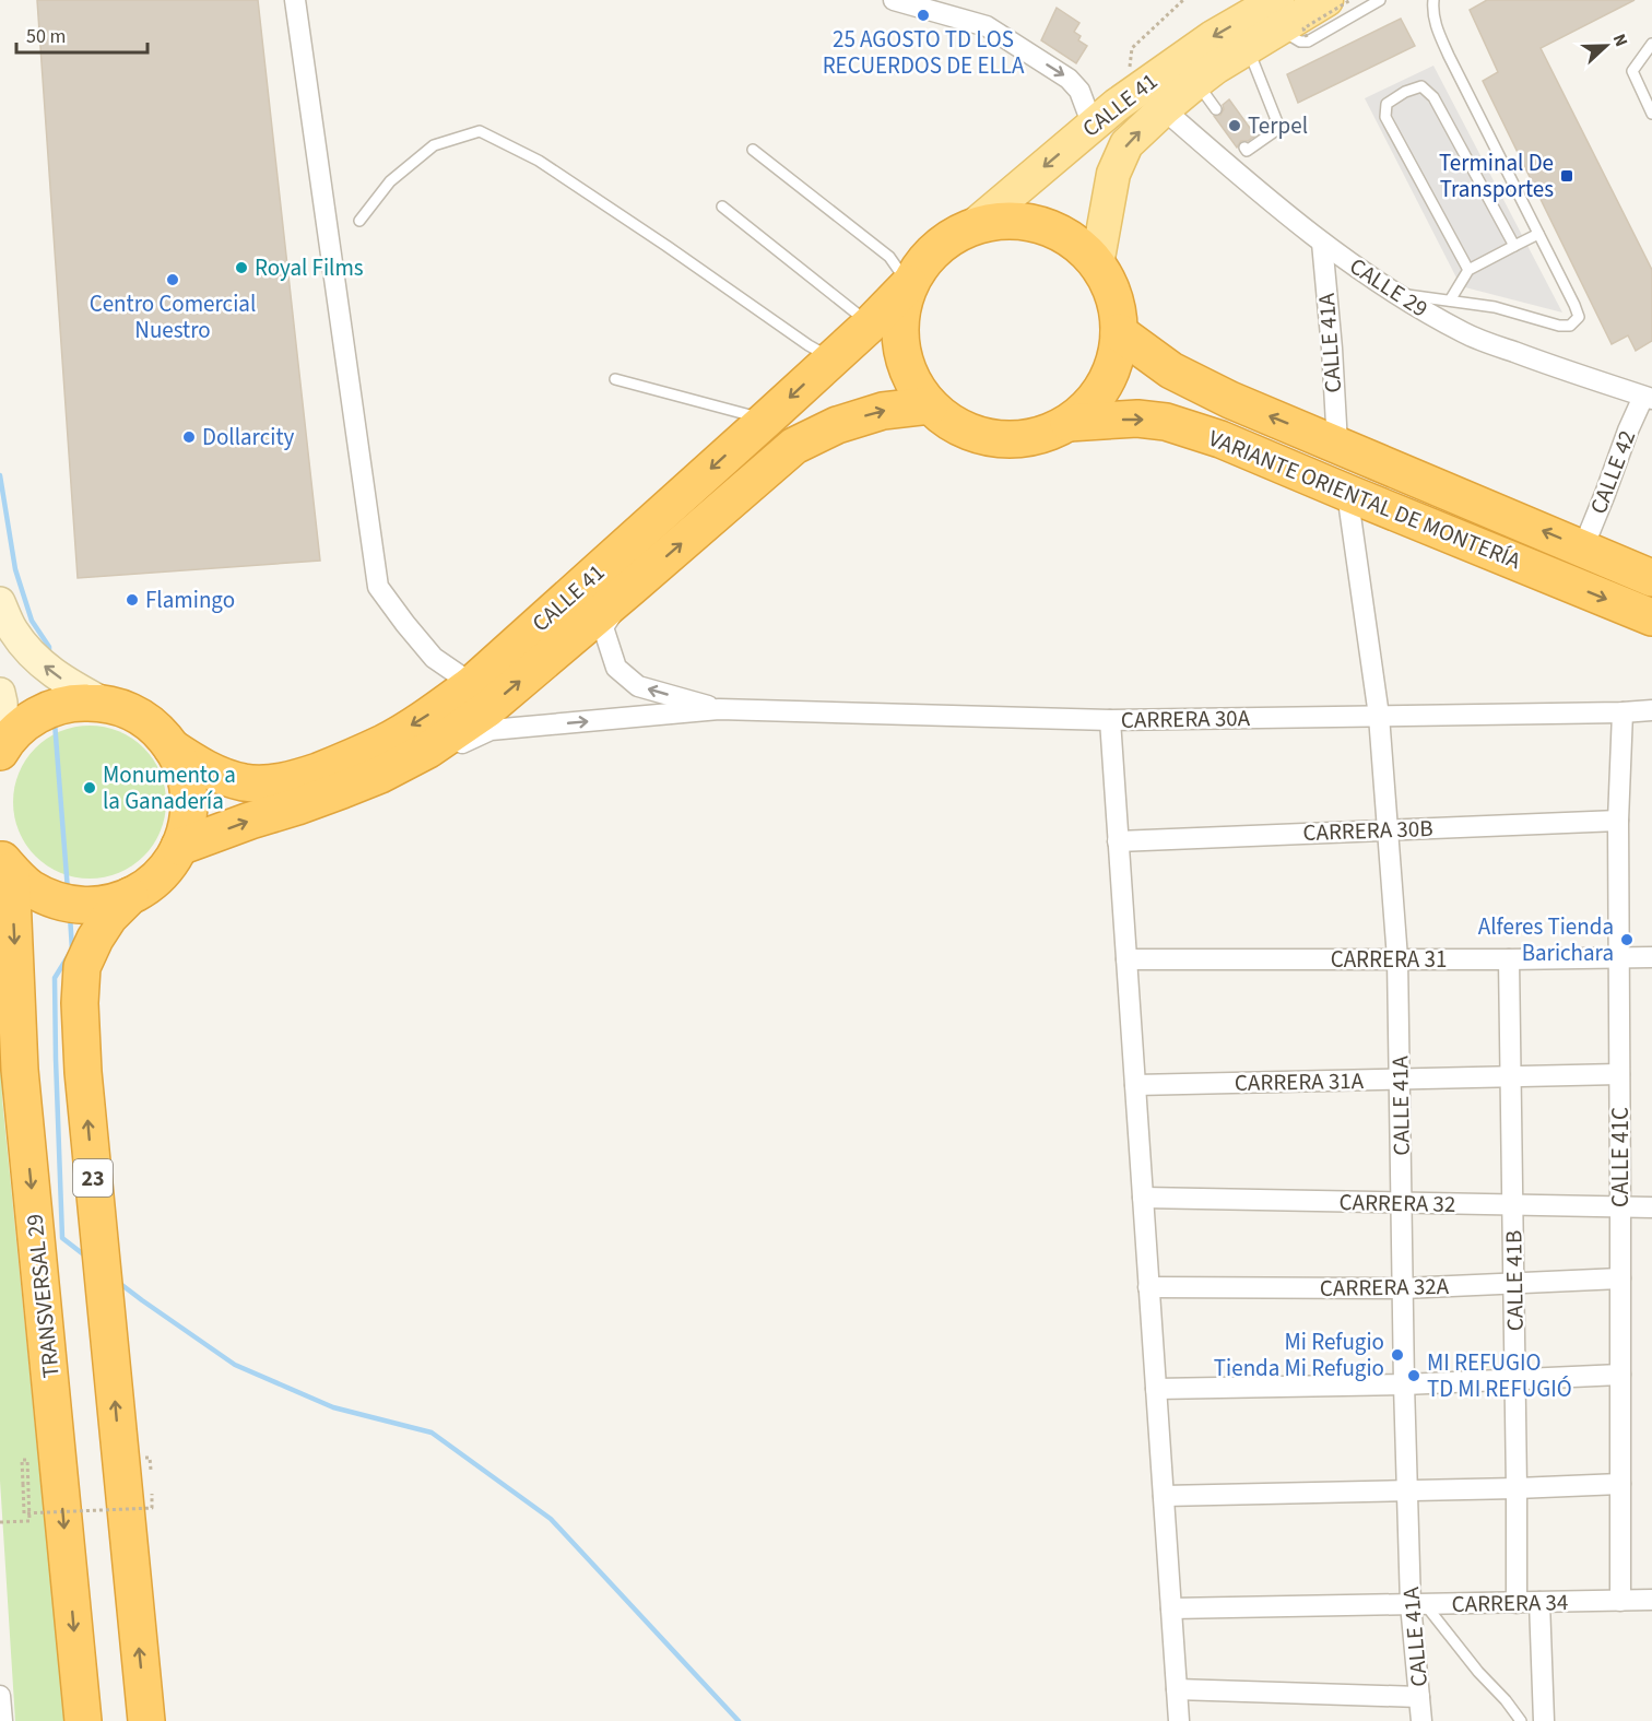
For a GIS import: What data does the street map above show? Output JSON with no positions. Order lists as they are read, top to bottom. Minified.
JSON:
{"streets":{"highway":["CALLE 41","VARIANTE ORIENTAL DE MONTERÍA","23","TRANSVERSAL 29"],"street":["CALLE 29","CALLE 41A","CALLE 42","CARRERA 30A","CARRERA 30B","CARRERA 31","CARRERA 31A","CALLE 41C","CARRERA 32","CALLE 41B","CARRERA 32A","CARRERA 34"]},"crossings":[["CALLE 41","CALLE 29"],["CALLE 41","VARIANTE ORIENTAL DE MONTERÍA"],["CALLE 41","23"],["CALLE 29","CALLE 41A"],["CALLE 29","CALLE 42"],["CALLE 41A","VARIANTE ORIENTAL DE MONTERÍA"],["CALLE 41A","CARRERA 30A"],["CALLE 41A","CARRERA 30B"],["CALLE 41A","CARRERA 31"],["CALLE 41A","CARRERA 31A"],["CALLE 41A","CARRERA 32"],["CALLE 41A","CARRERA 32A"],["CALLE 41A","CARRERA 34"],["CALLE 42","VARIANTE ORIENTAL DE MONTERÍA"],["CARRERA 30A","CALLE 41C"],["CARRERA 30B","CALLE 41C"],["CARRERA 31","CALLE 41C"],["CARRERA 31","CALLE 41B"],["CARRERA 31A","CALLE 41C"],["CARRERA 31A","CALLE 41B"],["CALLE 41C","CARRERA 32"],["CALLE 41C","CARRERA 32A"],["CALLE 41C","CARRERA 34"],["23","TRANSVERSAL 29"],["CARRERA 32","CALLE 41B"],["CALLE 41B","CARRERA 32A"],["CALLE 41B","CARRERA 34"]],"places":{"other":["25 AGOSTO TD LOS RECUERDOS DE ELLA","Terpel","Royal Films","Centro Comercial Nuestro","Dollarcity","Flamingo","Monumento a la Ganadería","Alferes Tienda Barichara","Mi Refugio Tienda Mi Refugio","MI REFUGIO TD MI REFUGIÓ"],"transit":["Terminal De Transportes"]},"scale_bar":"50 m","north":"right"}
